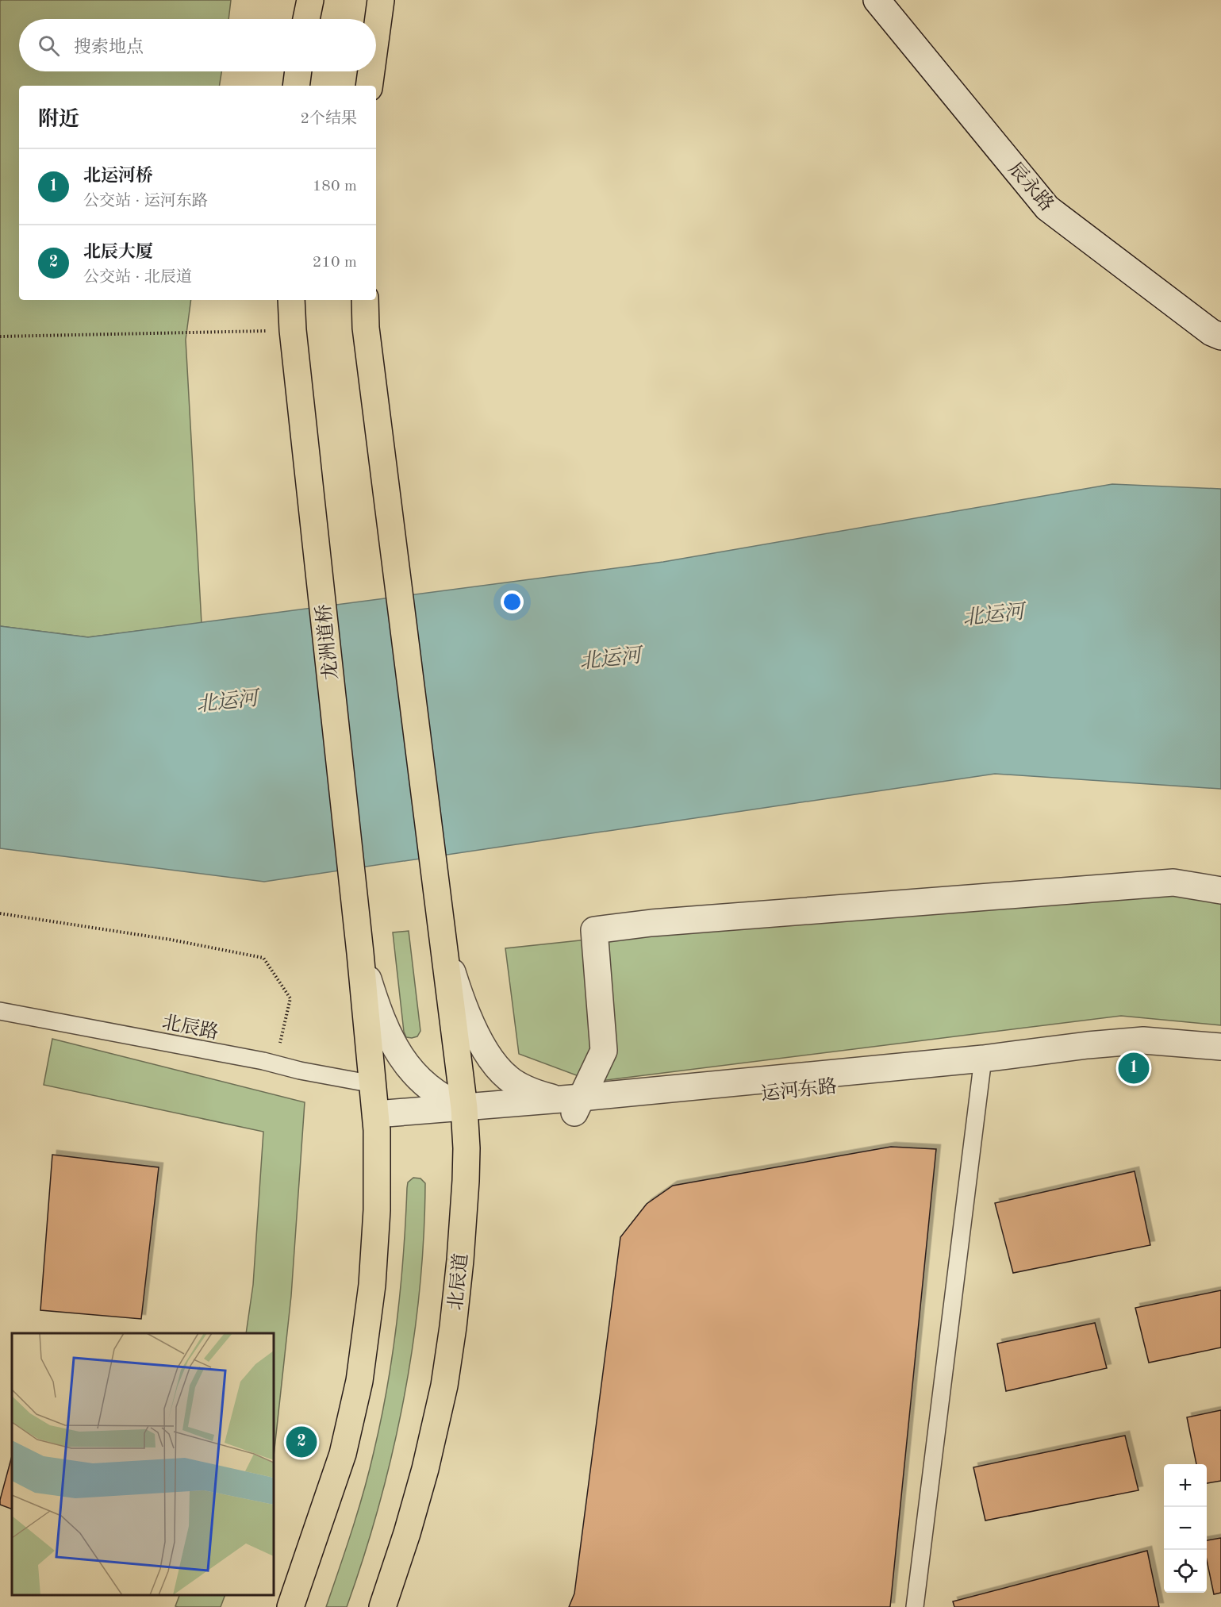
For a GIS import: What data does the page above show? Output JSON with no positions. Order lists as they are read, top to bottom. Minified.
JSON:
{"streets":{"main road":["龙洲道桥","北辰道"],"street":["辰永路","运河东路"],"lane":["北辰路"]},"crossings":[["运河东路","北辰道"]],"water":["北运河"],"page":{"search":"搜索地点","heading":["附近","2个结果"],"list":[{"mark":"1","name":"北运河桥","note":"公交站 · 运河东路","value":"180 m"},{"mark":"2","name":"北辰大厦","note":"公交站 · 北辰道","value":"210 m"}],"pins":["1","2"],"map_buttons":["+","−"]}}
